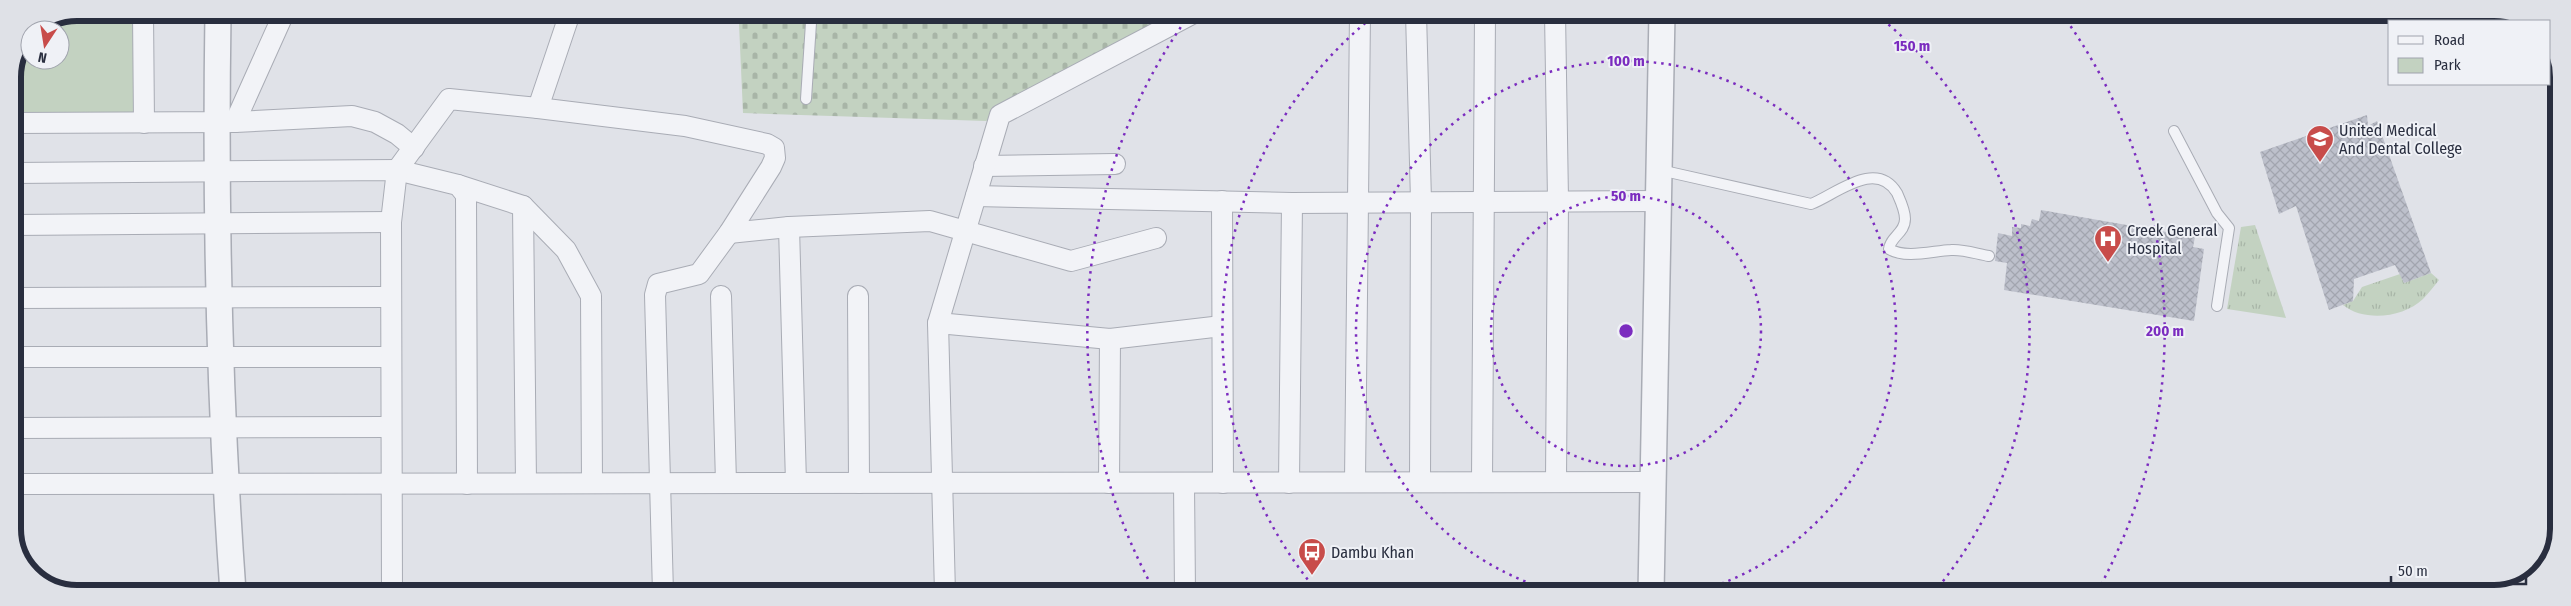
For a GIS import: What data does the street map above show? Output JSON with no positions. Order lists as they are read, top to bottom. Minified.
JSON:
{"places":{"school or university":["United Medical And Dental College"],"hospital":["Creek General Hospital"],"bus stop":["Dambu Khan"]},"legend":["Road","Park"],"scale_bar":"50 m","north":"bottom","rings":["150 m","100 m","50 m","200 m"]}
